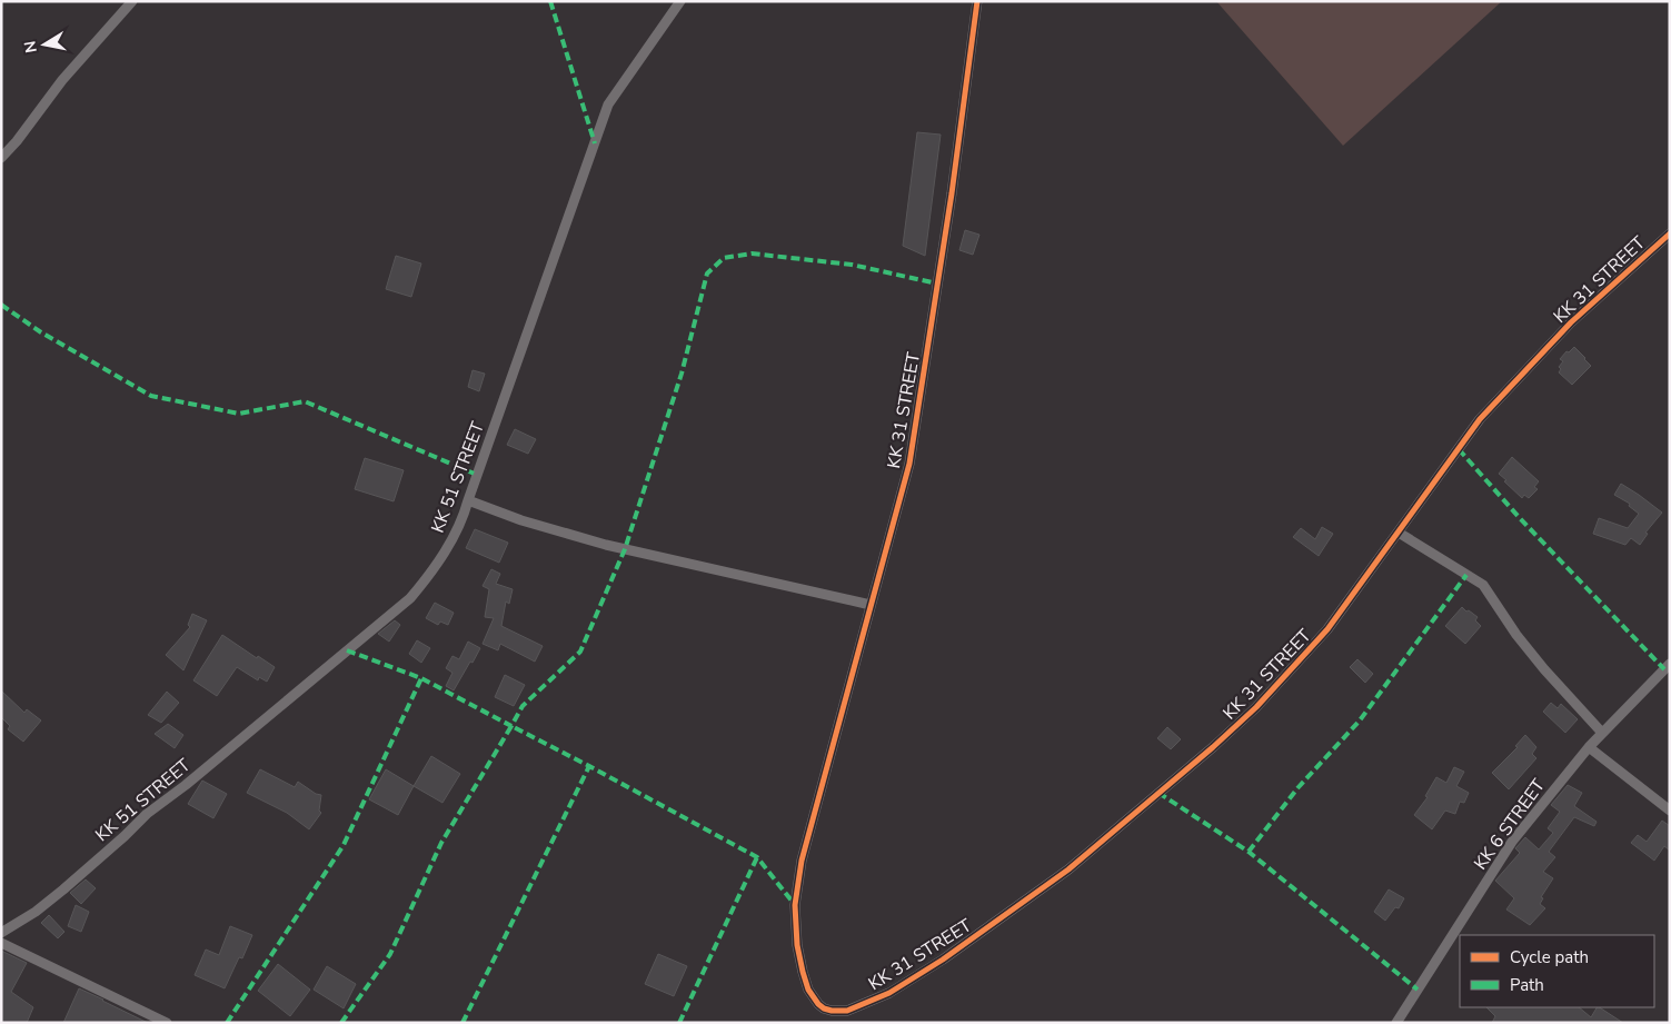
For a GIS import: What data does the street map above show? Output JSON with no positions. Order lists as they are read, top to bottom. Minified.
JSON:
{"streets":{"street":["KK 31 STREET","KK 51 STREET","KK 6 STREET"]},"legend":["Cycle path","Path"],"north":"left"}
